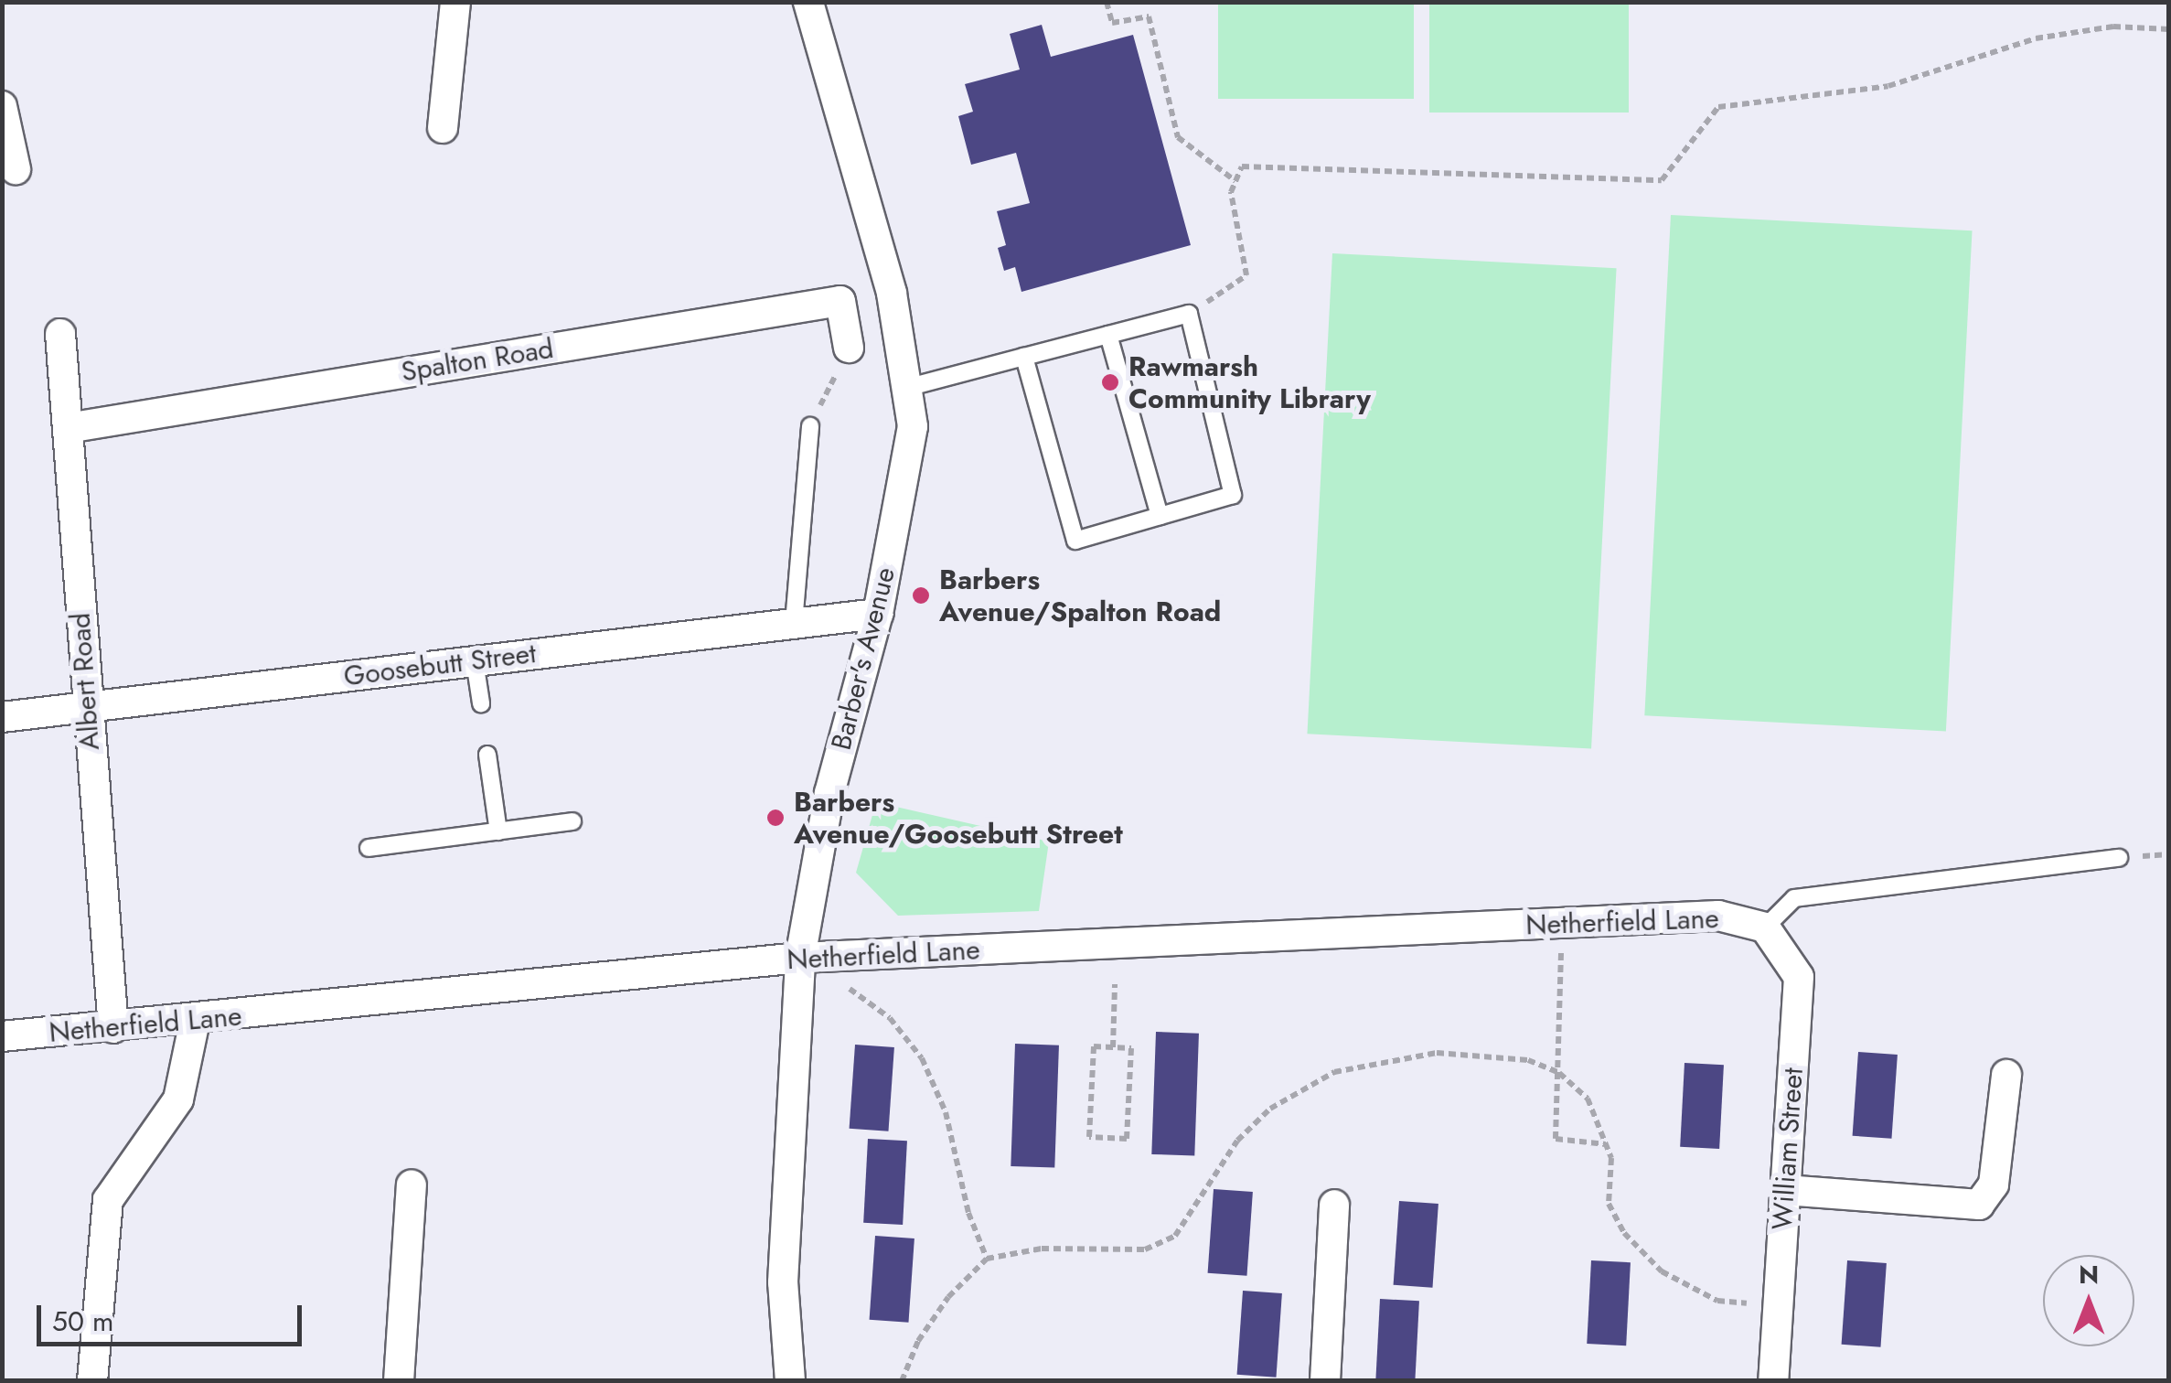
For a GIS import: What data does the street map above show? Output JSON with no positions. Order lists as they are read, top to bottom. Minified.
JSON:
{"streets":{"street":["Spalton Road","Barber's Avenue","Goosebutt Street","Albert Road","Netherfield Lane","William Street"]},"crossings":[["Spalton Road","Albert Road"],["Barber's Avenue","Goosebutt Street"],["Barber's Avenue","Netherfield Lane"],["Goosebutt Street","Albert Road"],["Albert Road","Netherfield Lane"],["Netherfield Lane","William Street"]],"places":["Rawmarsh Community Library","Barbers Avenue/Spalton Road","Barbers Avenue/Goosebutt Street"],"scale_bar":"50 m","north":"top"}
